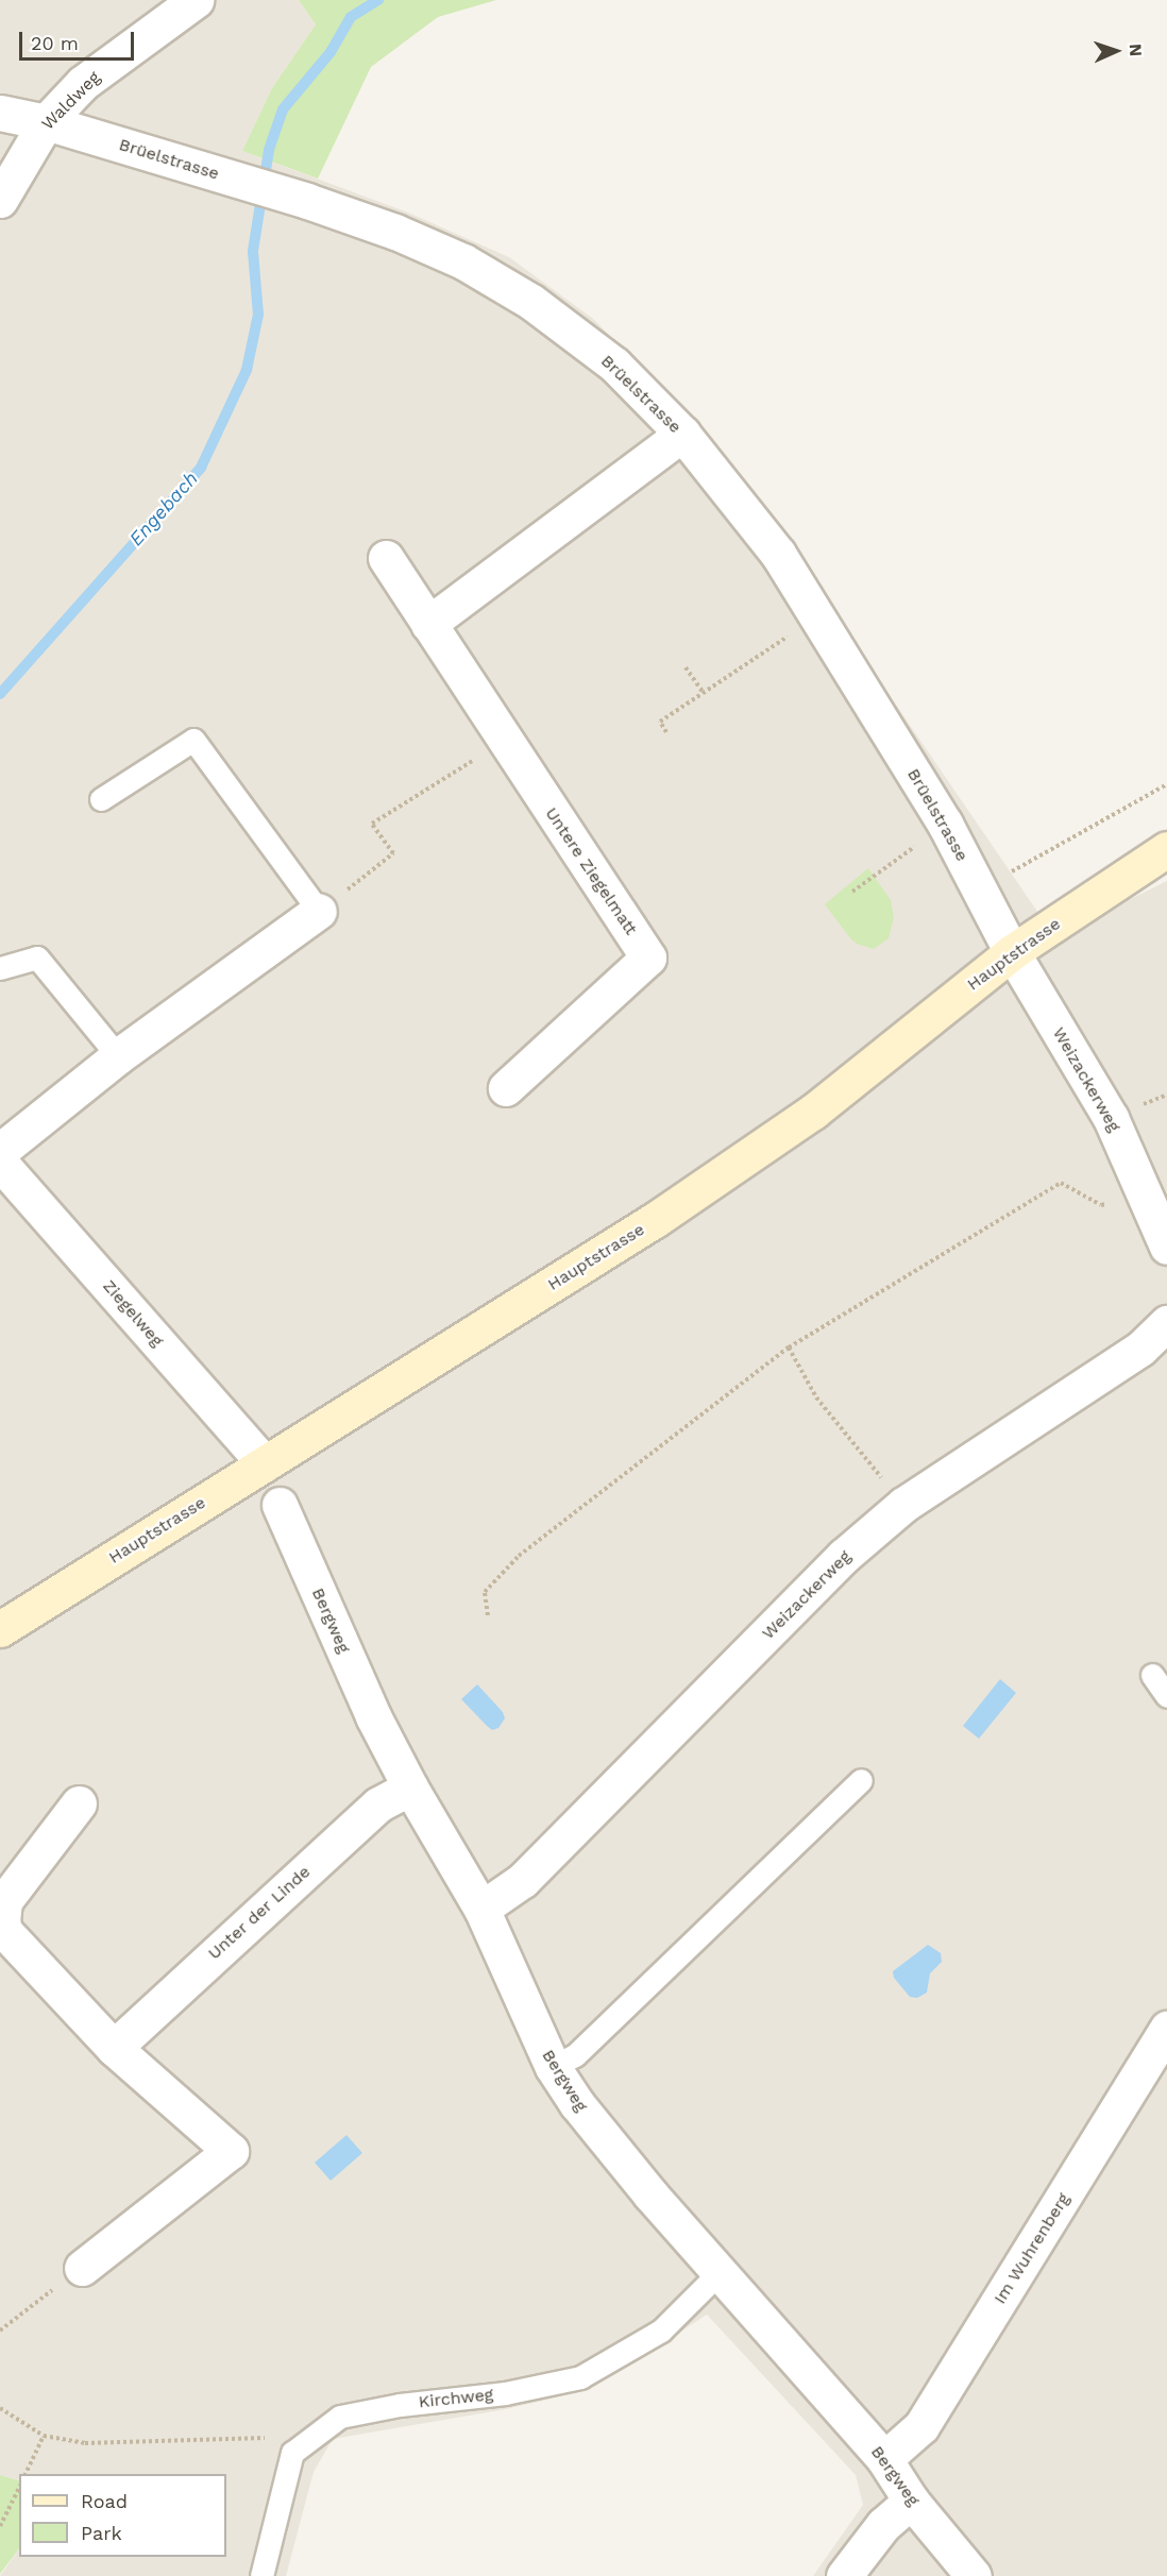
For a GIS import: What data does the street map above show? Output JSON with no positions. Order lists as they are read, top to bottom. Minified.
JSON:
{"streets":{"main road":["Hauptstrasse"],"street":["Waldweg","Brüelstrasse","Untere Ziegelmatt","Weizackerweg","Ziegelweg","Bergweg","Unter der Linde","Im Wuhrenberg"],"lane":["Kirchweg"]},"crossings":[["Waldweg","Brüelstrasse"],["Brüelstrasse","Hauptstrasse"],["Brüelstrasse","Weizackerweg"],["Hauptstrasse","Weizackerweg"],["Hauptstrasse","Ziegelweg"],["Weizackerweg","Bergweg"],["Bergweg","Unter der Linde"],["Bergweg","Im Wuhrenberg"],["Bergweg","Kirchweg"]],"water":["Engebach"],"legend":["Road","Park"],"scale_bar":"20 m","north":"right"}
